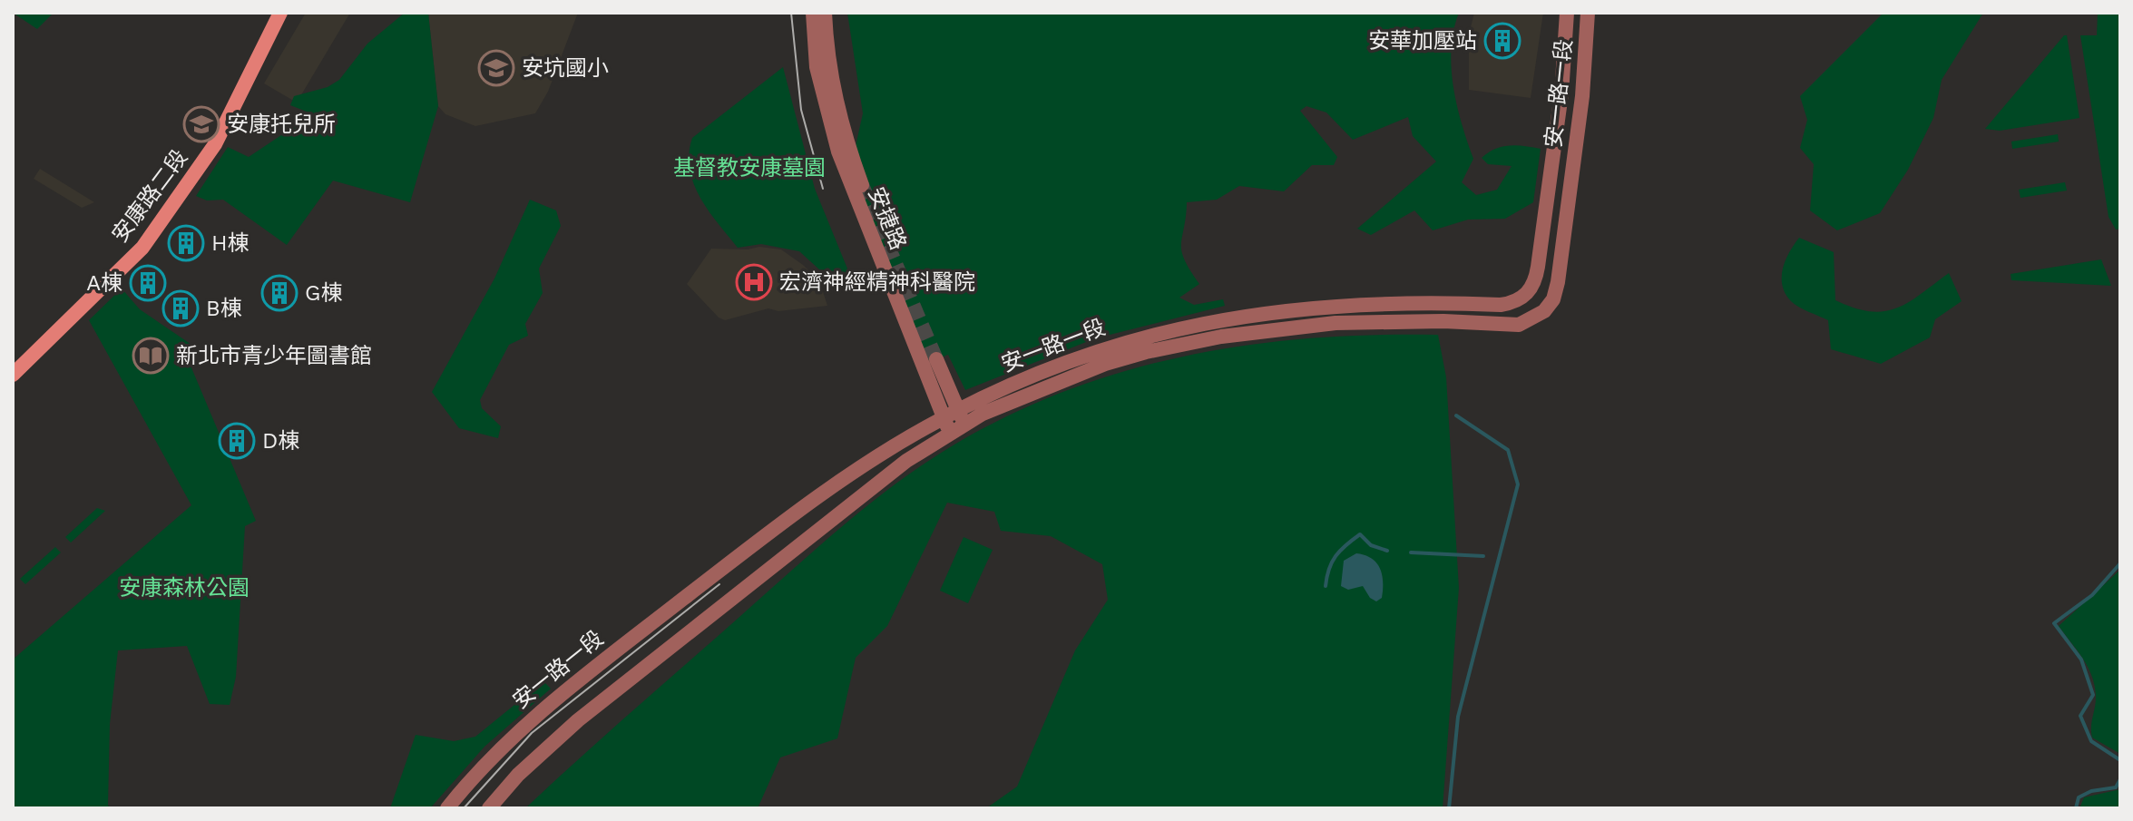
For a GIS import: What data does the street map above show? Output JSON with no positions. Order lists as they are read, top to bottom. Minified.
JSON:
{"streets":{"main road":["安康路二段"],"street":["安一路一段","安捷路"]},"crossings":[["安一路一段","安捷路"]],"parks":["基督教安康墓園","安康森林公園"],"places":{"building":["安華加壓站","H棟","A棟","G棟","B棟","D棟"],"school or university":["安坑國小","安康托兒所"],"hospital":["宏濟神經精神科醫院"],"library":["新北市青少年圖書館"]}}
